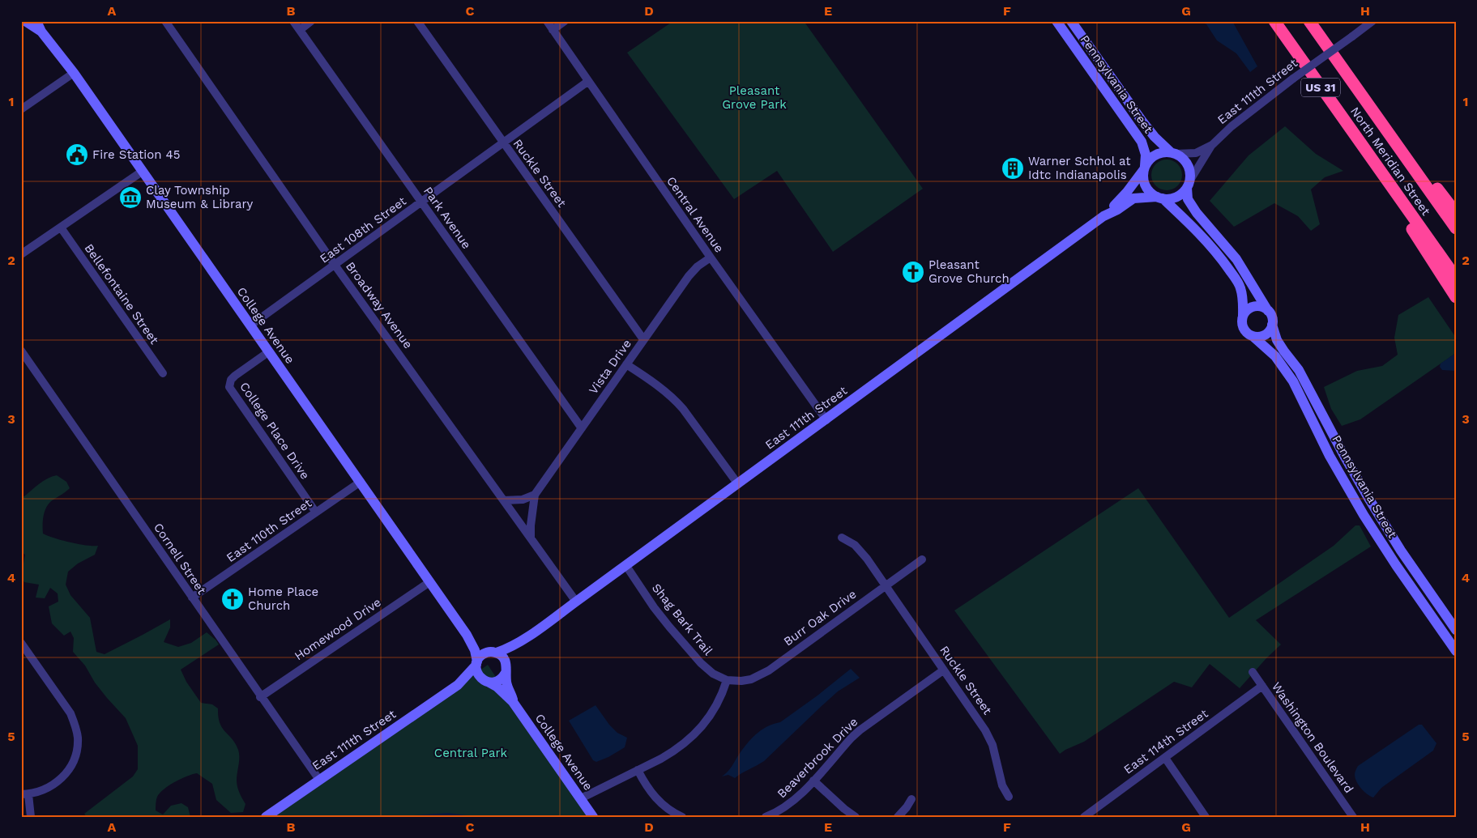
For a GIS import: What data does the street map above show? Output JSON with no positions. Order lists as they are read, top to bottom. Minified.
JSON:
{"streets":{"highway":["US 31","North Meridian Street"],"main road":["Pennsylvania Street","East 111th Street","College Avenue"],"street":["Ruckle Street","Central Avenue","Park Avenue","East 108th Street","Bellefontaine Street","Broadway Avenue","Vista Drive","College Place Drive","East 110th Street","Cornell Street","Burr Oak Drive","Shag Bark Trail","Homewood Drive","Washington Boulevard","East 114th Street","Beaverbrook Drive"]},"crossings":[["Pennsylvania Street","East 111th Street"],["East 111th Street","Central Avenue"],["East 111th Street","Broadway Avenue"],["East 111th Street","College Avenue"],["East 111th Street","Cornell Street"],["East 111th Street","Shag Bark Trail"],["Ruckle Street","East 108th Street"],["Ruckle Street","Vista Drive"],["Ruckle Street","Burr Oak Drive"],["Ruckle Street","Beaverbrook Drive"],["Central Avenue","East 108th Street"],["Central Avenue","Vista Drive"],["Park Avenue","East 108th Street"],["Park Avenue","Vista Drive"],["East 108th Street","Broadway Avenue"],["East 108th Street","College Avenue"],["Broadway Avenue","Vista Drive"],["College Avenue","College Place Drive"],["College Avenue","East 110th Street"],["College Avenue","Homewood Drive"],["College Place Drive","East 110th Street"],["East 110th Street","Cornell Street"],["Cornell Street","Homewood Drive"],["Burr Oak Drive","Shag Bark Trail"],["Washington Boulevard","East 114th Street"]],"parks":["Pleasant Grove Park","Central Park"],"places":{"public building":["Fire Station 45"],"building":["Warner Schhol at Idtc Indianapolis"],"museum":["Clay Township Museum & Library"],"church":["Pleasant Grove Church","Home Place Church"]},"grid":{"columns":["A","B","C","D","E","F","G","H"],"rows":["1","2","3","4","5"]}}
